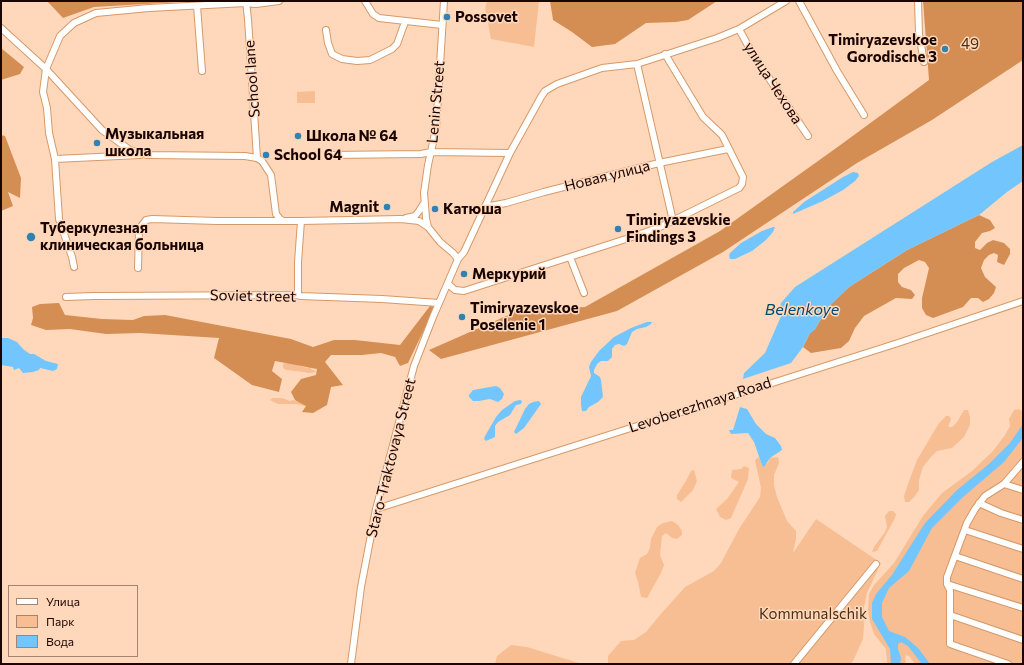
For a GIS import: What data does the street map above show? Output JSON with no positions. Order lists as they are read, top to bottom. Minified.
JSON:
{"streets":{"street":["School lane","улица Чехова","Lenin Street","Новая улица","Soviet street","Levoberezhnaya Road","Staro-Traktovaya Street"]},"crossings":[["улица Чехова","Staro-Traktovaya Street"],["Новая улица","Staro-Traktovaya Street"],["Soviet street","Staro-Traktovaya Street"],["Levoberezhnaya Road","Staro-Traktovaya Street"]],"water":["Belenkoye"],"parks":["49","Kommunalschik"],"places":["Possovet","Timiryazevskoe Gorodische 3","Школа № 64","Музыкальная школа","School 64","Magnit","Катюша","Timiryazevskie Findings 3","Туберкулезная клиническая больница","Меркурий","Timiryazevskoe Poselenie 1"],"legend":["Улица","Парк","Вода"]}
